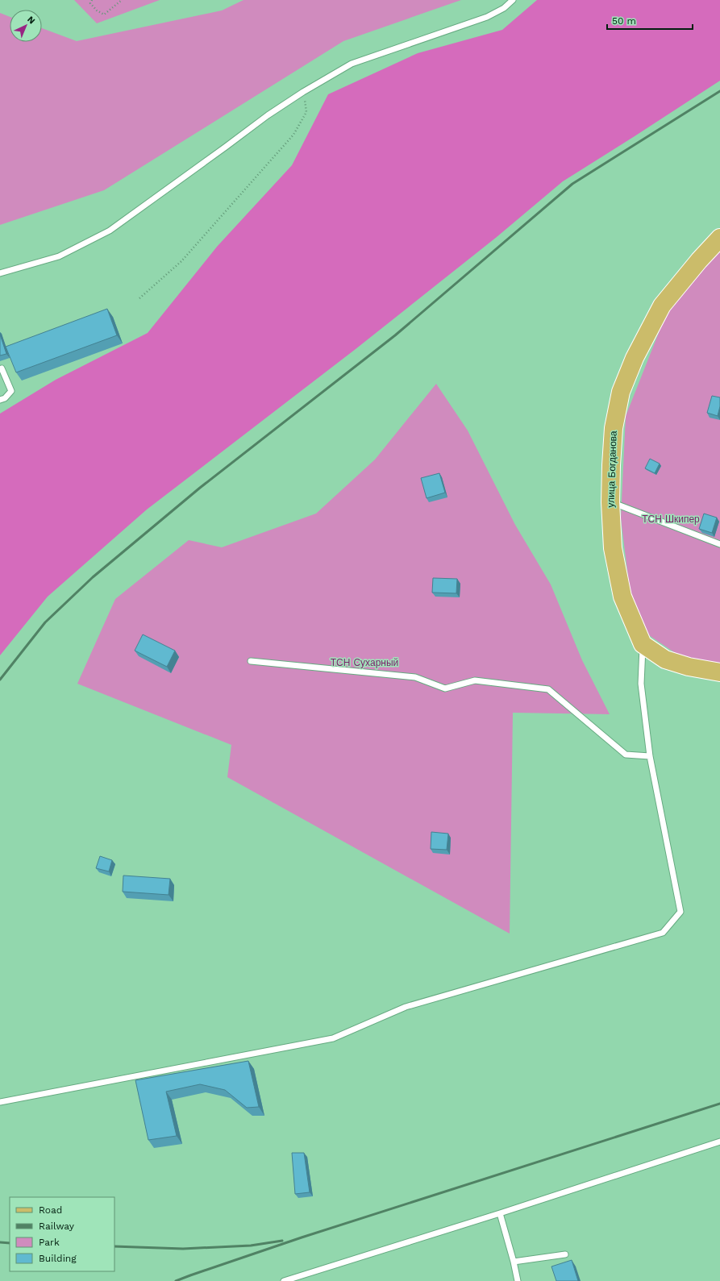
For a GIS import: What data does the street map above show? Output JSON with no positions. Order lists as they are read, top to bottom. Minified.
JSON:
{"streets":{"main road":["улица Богданова"]},"parks":["ТСН Шкипер","ТСН Сухарный"],"legend":["Road","Railway","Park","Building"],"scale_bar":"50 m","north":"top right"}
